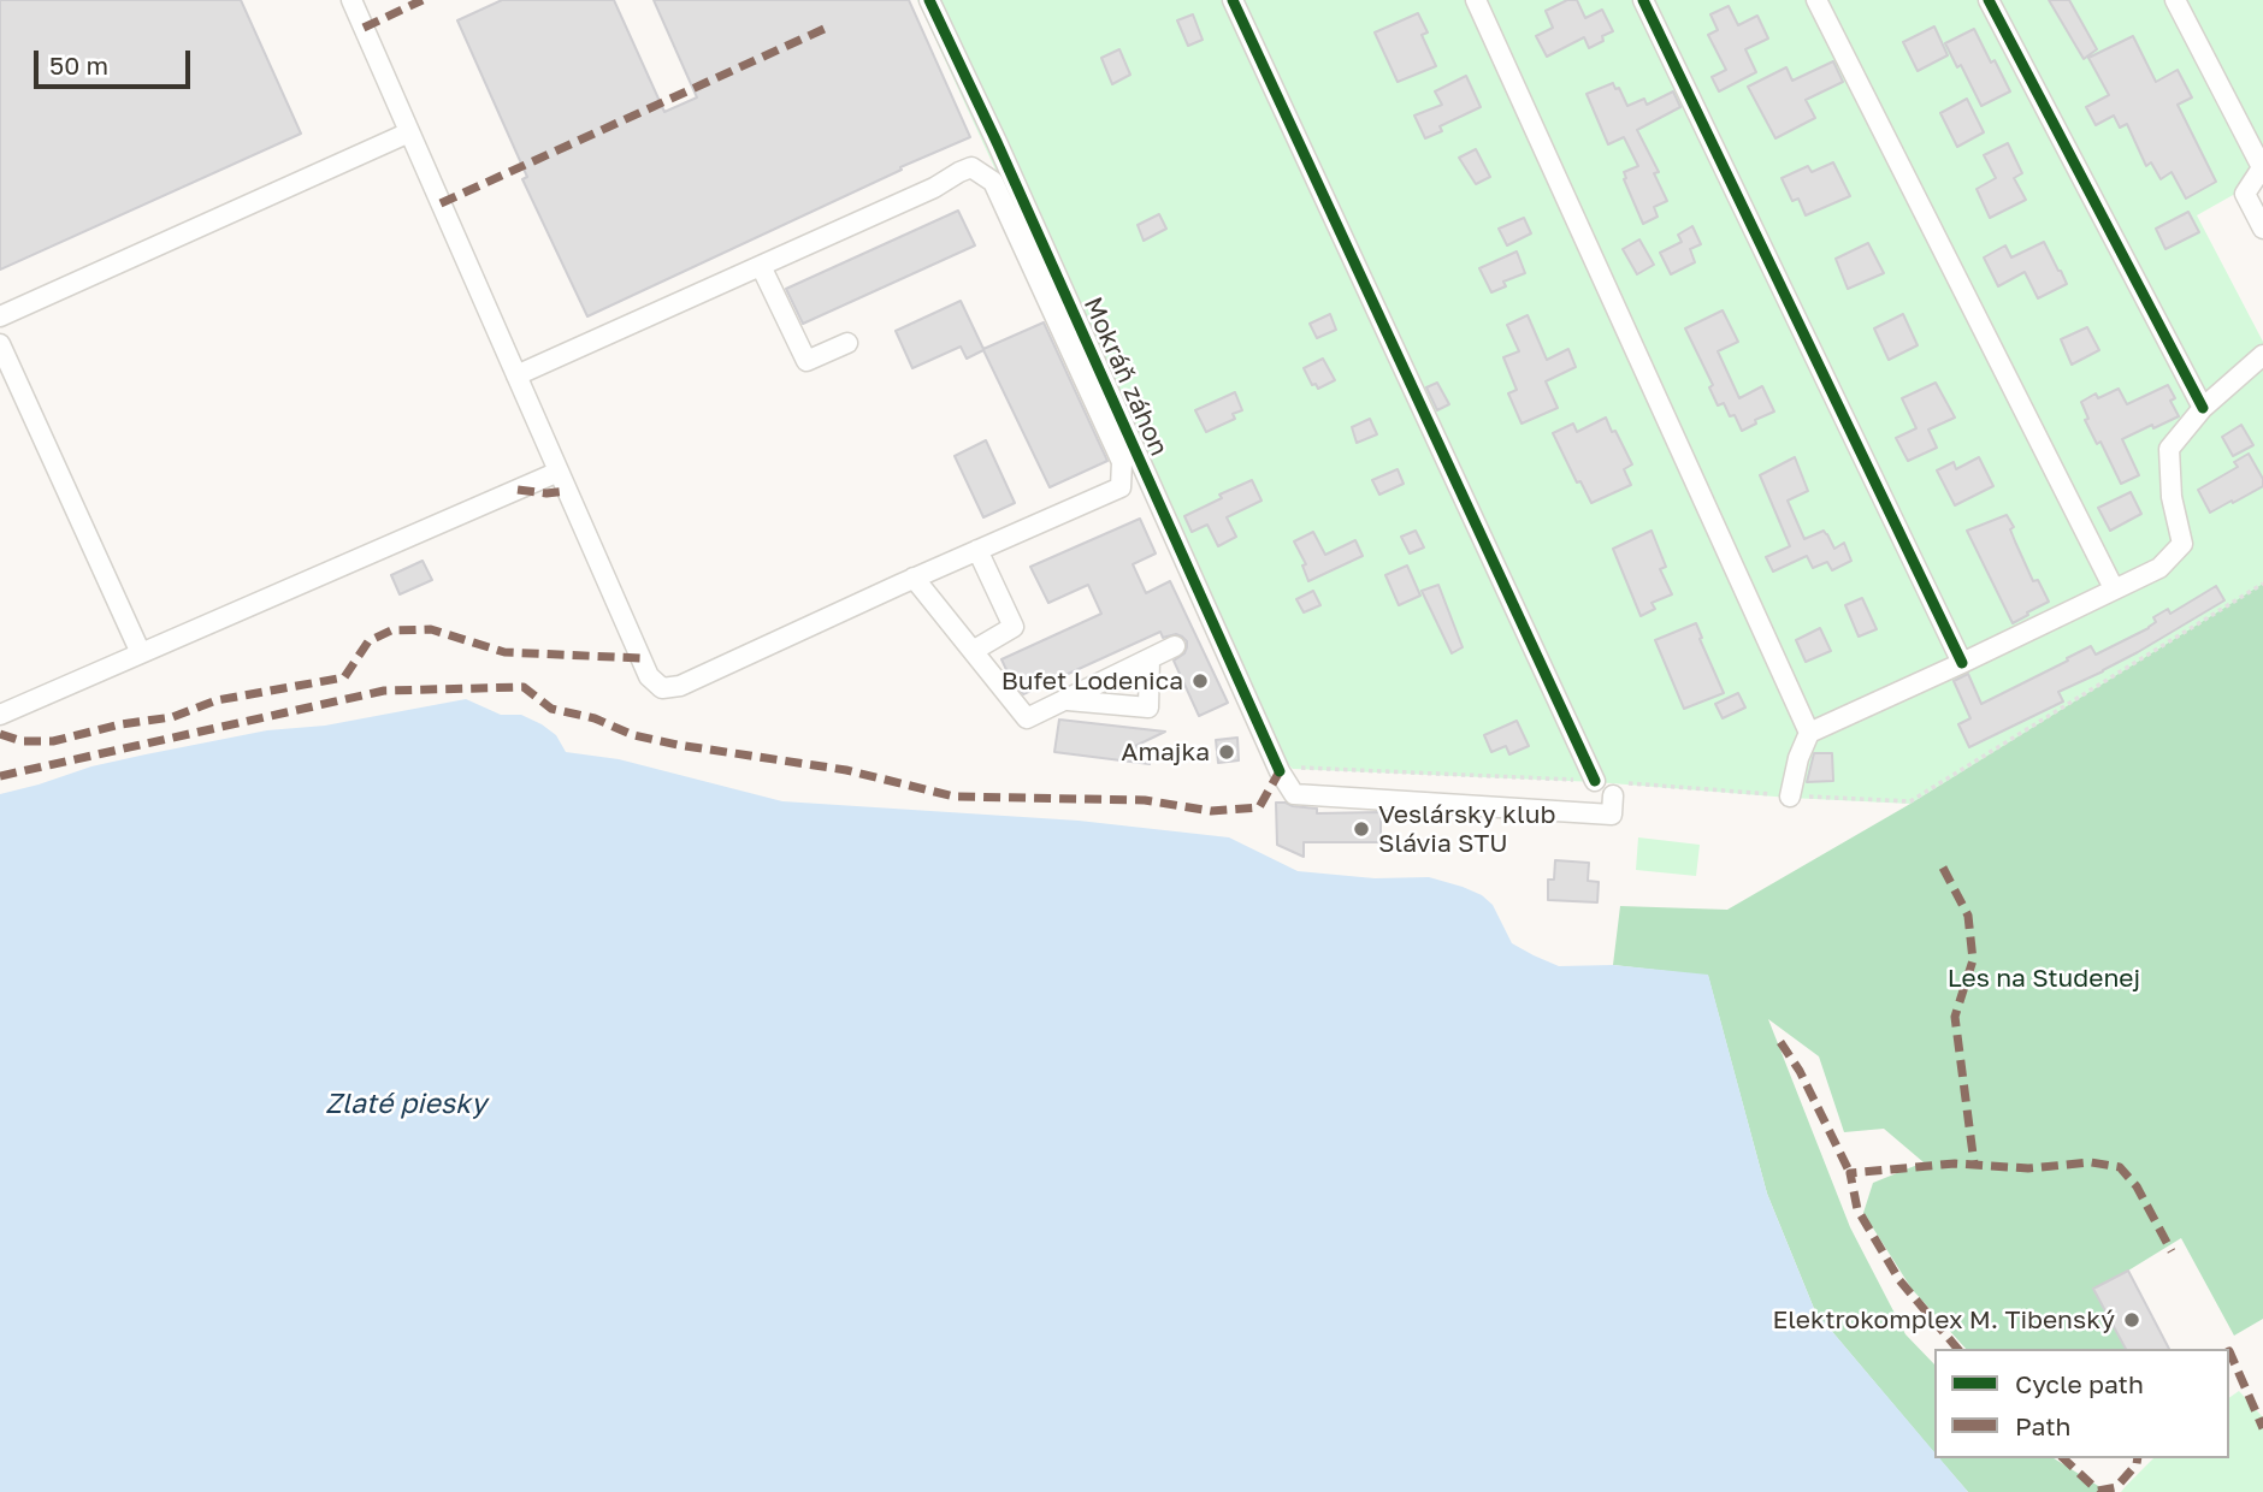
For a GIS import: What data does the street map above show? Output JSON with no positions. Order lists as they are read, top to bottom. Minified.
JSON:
{"streets":{"street":["Mokráň záhon"]},"water":["Zlaté piesky"],"parks":["Les na Studenej"],"places":["Bufet Lodenica","Amajka","Veslársky klub Slávia STU","Elektrokomplex M. Tibenský"],"legend":["Cycle path","Path"],"scale_bar":"50 m"}
